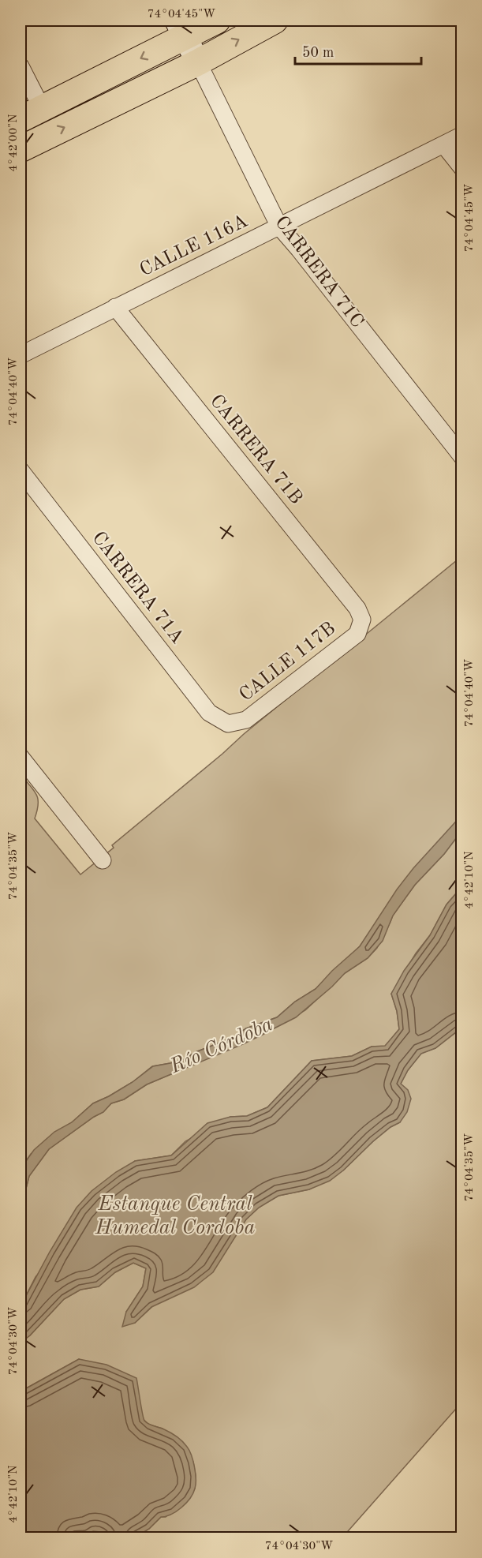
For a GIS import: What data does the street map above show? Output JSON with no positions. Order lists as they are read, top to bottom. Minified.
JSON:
{"streets":{"street":["CALLE 116A","CARRERA 71C","CARRERA 71B","CARRERA 71A","CALLE 117B"]},"crossings":[["CALLE 116A","CARRERA 71C"],["CALLE 116A","CARRERA 71B"],["CARRERA 71B","CALLE 117B"],["CARRERA 71A","CALLE 117B"]],"water":["Río Córdoba","Estanque Central Humedal Cordoba"],"scale_bar":"50 m","coordinates":["74°04'45\"W","4°42'00\"N","74°04'40\"W","74°04'35\"W","4°42'10\"N","74°04'30\"W"]}
